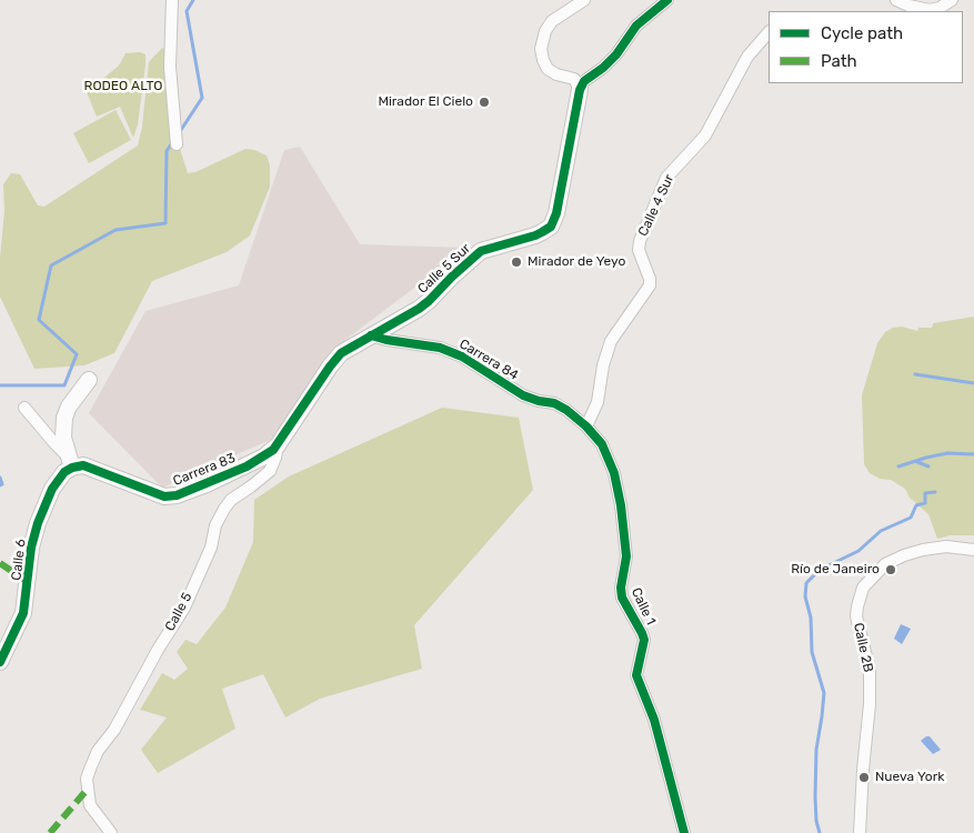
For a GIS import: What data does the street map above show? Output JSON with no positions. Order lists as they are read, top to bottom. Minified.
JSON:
{"streets":{"street":["Calle 4 Sur","Calle 5 Sur","Carrera 84","Carrera 83","Calle 6","Calle 1","Calle 5","Calle 2B"]},"crossings":[["Calle 4 Sur","Calle 1"],["Calle 5 Sur","Carrera 84"],["Calle 5 Sur","Carrera 83"],["Calle 5 Sur","Calle 5"],["Carrera 84","Calle 1"],["Carrera 83","Calle 6"],["Carrera 83","Calle 5"]],"parks":["RODEO ALTO"],"places":["Mirador El Cielo","Mirador de Yeyo","Río de Janeiro","Nueva York"],"legend":["Cycle path","Path"]}
